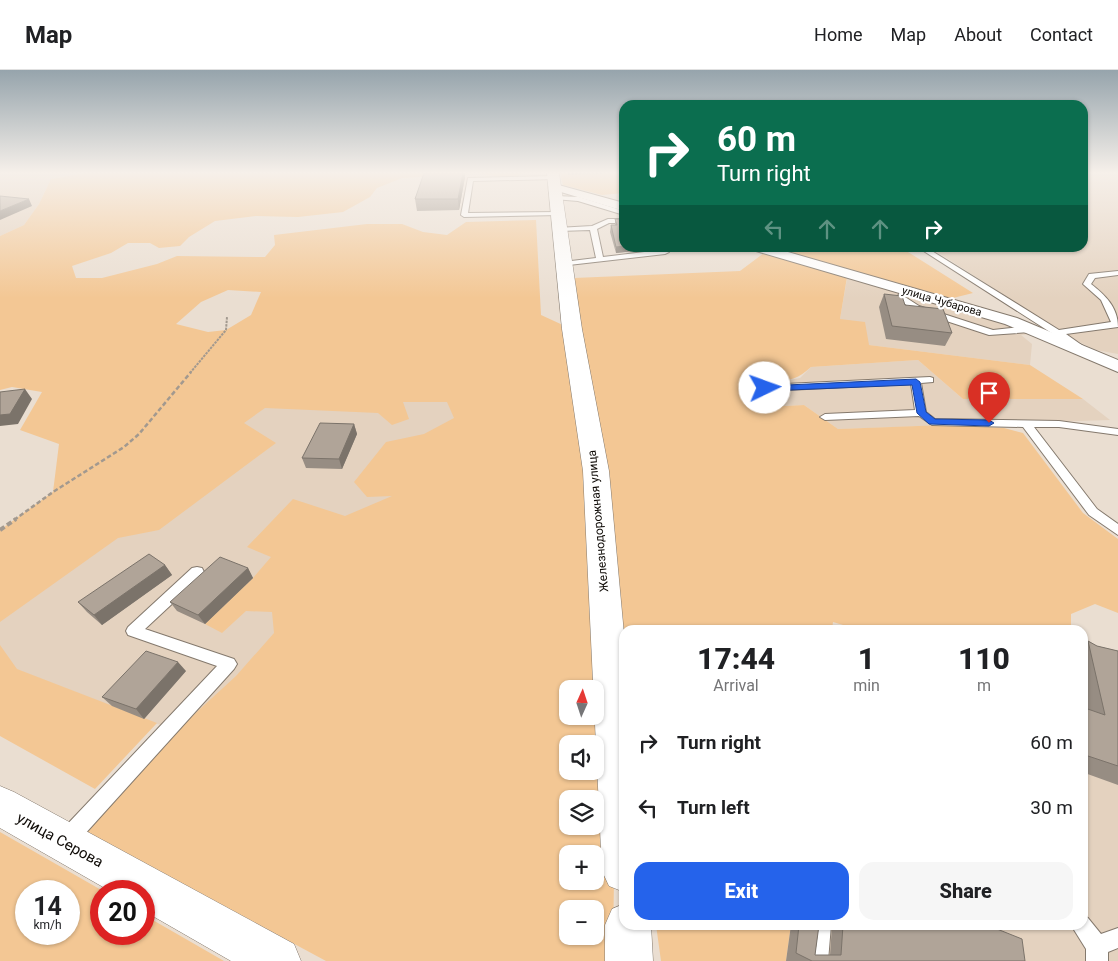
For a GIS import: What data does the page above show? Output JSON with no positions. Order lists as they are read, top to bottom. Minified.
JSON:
{"streets":{"street":["улица Чубарова","Железнодорожная улица","улица Серова"]},"north":"top","page":{"header":"Map","nav":["Home","Map","About","Contact"],"turn":["60 m","Turn right"],"eta":["17:44","Arrival","1","min","110","m"],"map_buttons":["+","−"],"list":[{"name":"Turn right","value":"60 m"},{"name":"Turn left","value":"30 m"}],"buttons":["Exit","Share"],"speed":"14 km/h","limit":"20"}}
